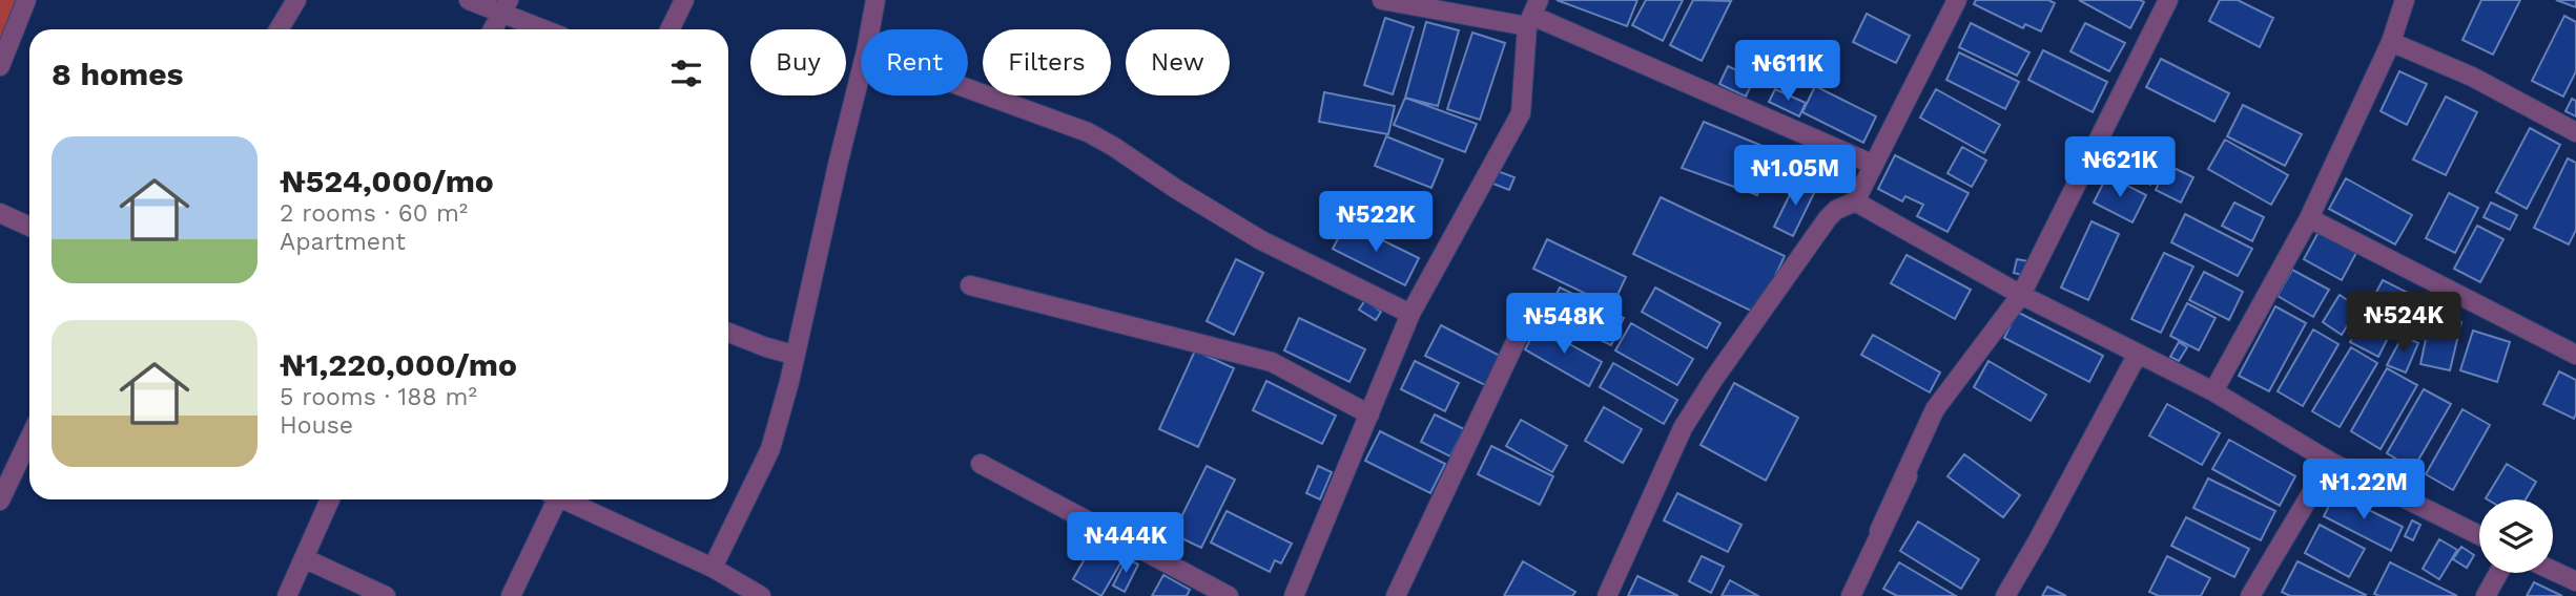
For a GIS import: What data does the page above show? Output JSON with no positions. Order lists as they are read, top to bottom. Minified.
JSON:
{"page":{"chip":["Buy","Rent","Filters","New"],"heading":"8 homes","price":["₦611K","₦621K","₦1.05M","₦522K","₦524K","₦548K","₦1.22M","₦444K"],"list":[{"name":"₦524,000/mo","note":"2 rooms · 60 m² · Apartment"},{"name":"₦1,220,000/mo","note":"5 rooms · 188 m² · House"}]}}
